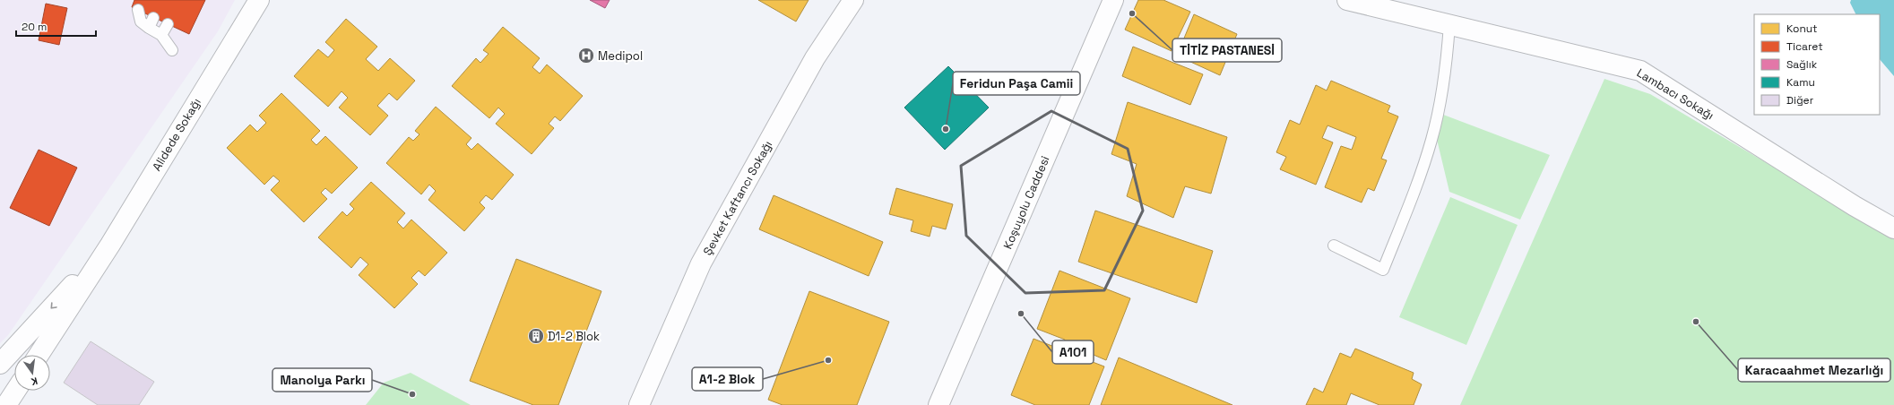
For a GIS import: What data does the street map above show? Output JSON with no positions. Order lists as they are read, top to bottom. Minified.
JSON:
{"streets":{"street":["Lambacı Sokağı","Alidede Sokağı","Şevket Kaftancı Sokağı","Koşuyolu Caddesi"]},"places":{"other":["TİTİZ PASTANESİ","Feridun Paşa Camii","A101","Karacaahmet Mezarlığı","A1-2 Blok","Manolya Parkı"],"hospital":["Medipol"],"building":["D1-2 Blok"]},"legend":["Konut","Ticaret","Sağlık","Kamu","Diğer"],"scale_bar":"20 m","north":"bottom"}
